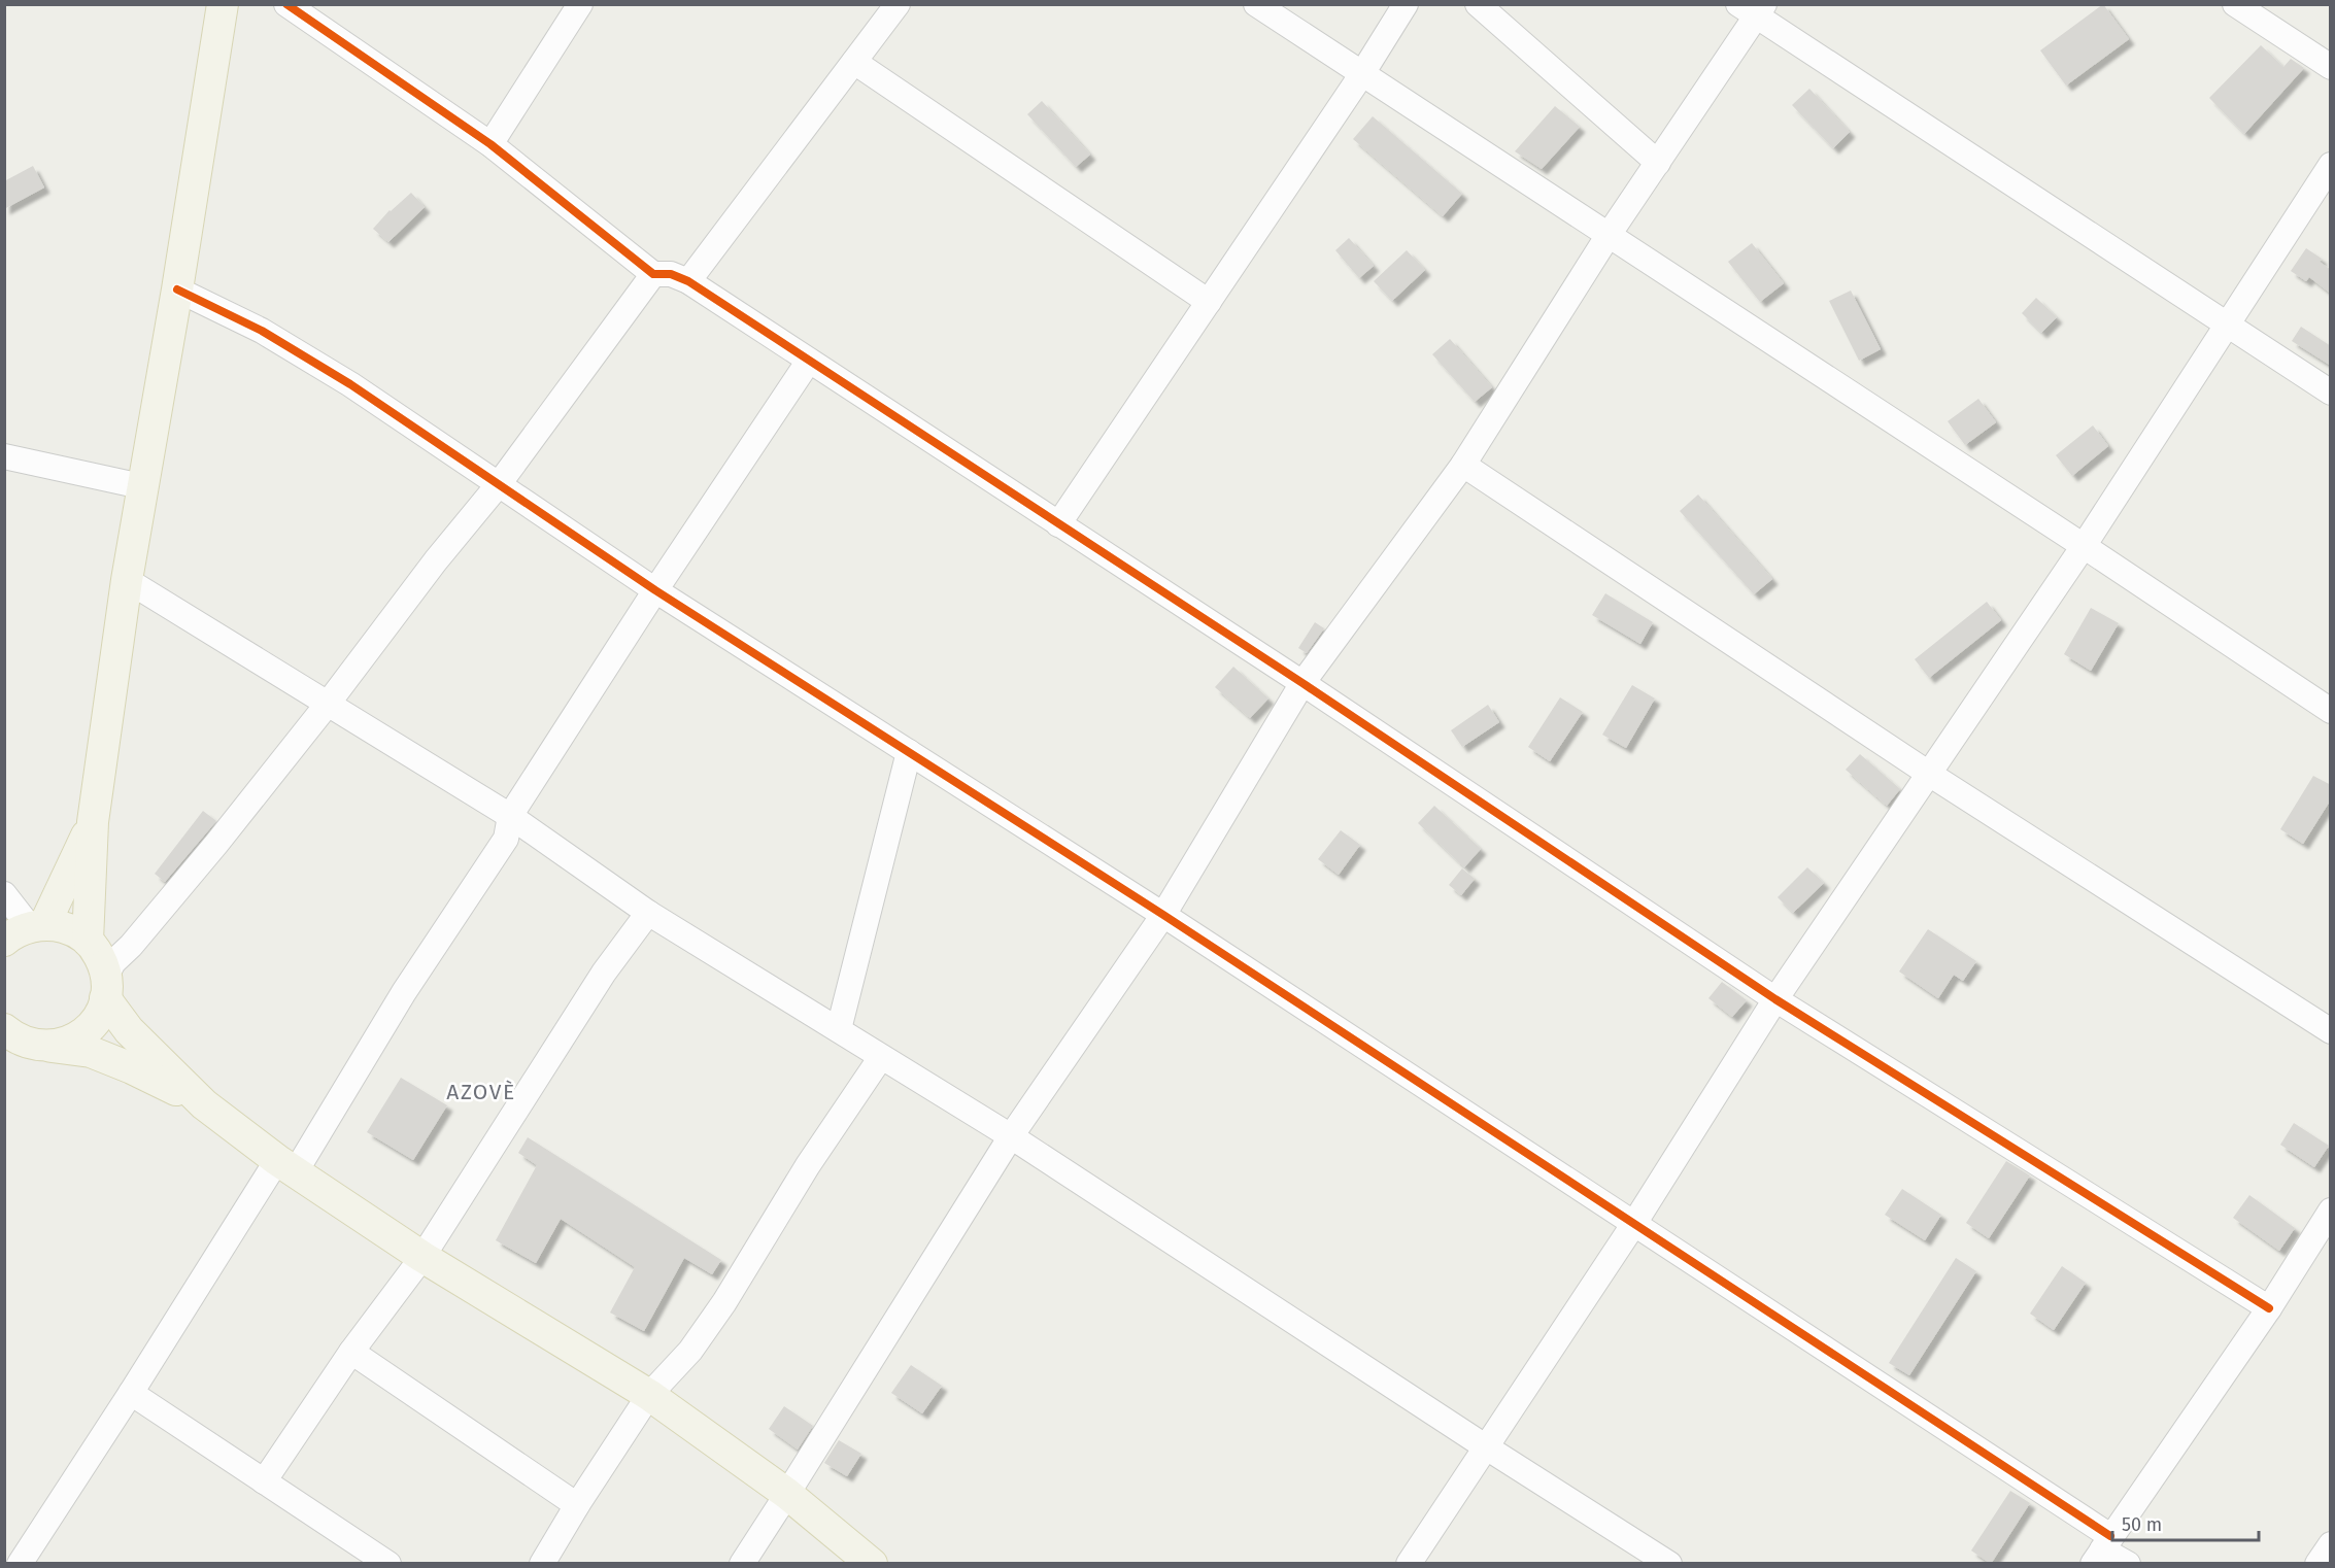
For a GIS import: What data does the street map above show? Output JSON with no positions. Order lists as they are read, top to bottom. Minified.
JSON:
{"districts":["AZOVÈ"],"scale_bar":"50 m"}
